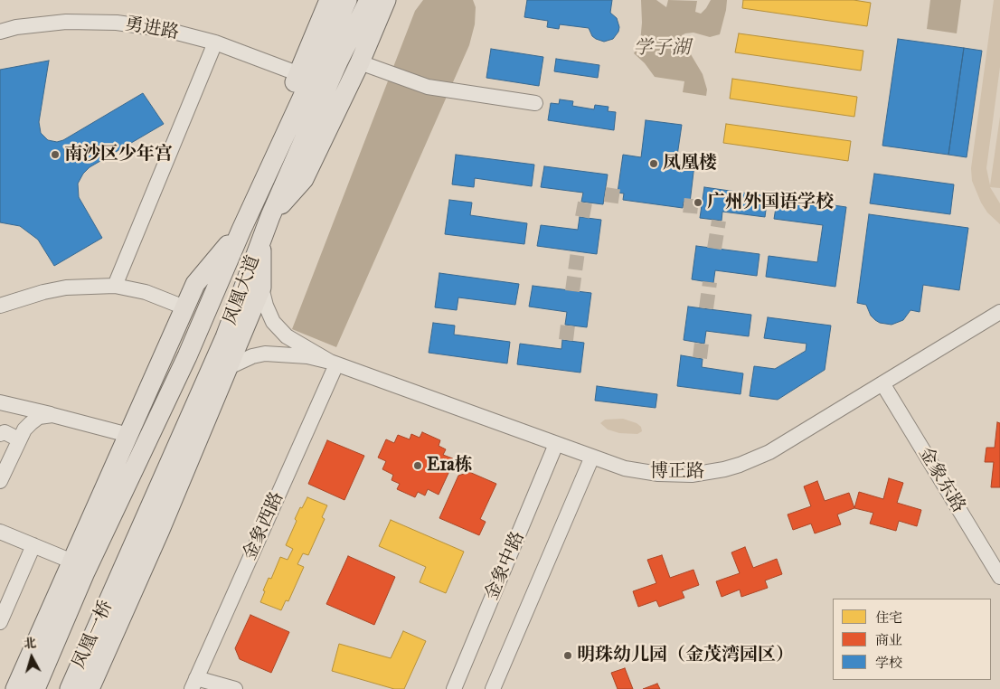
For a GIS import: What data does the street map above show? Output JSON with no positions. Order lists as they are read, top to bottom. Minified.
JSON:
{"streets":{"main road":["凤凰大道","凤凰一桥"],"street":["勇进路","博正路","金象东路","金象西路","金象中路"]},"crossings":[["凤凰大道","凤凰一桥"],["博正路","金象东路"],["博正路","金象西路"],["博正路","金象中路"]],"water":["学子湖"],"places":["南沙区少年宫","凤凰楼","广州外国语学校","E1a栋","明珠幼儿园（金茂湾园区）"],"legend":["住宅","商业","学校"],"north":"top"}
